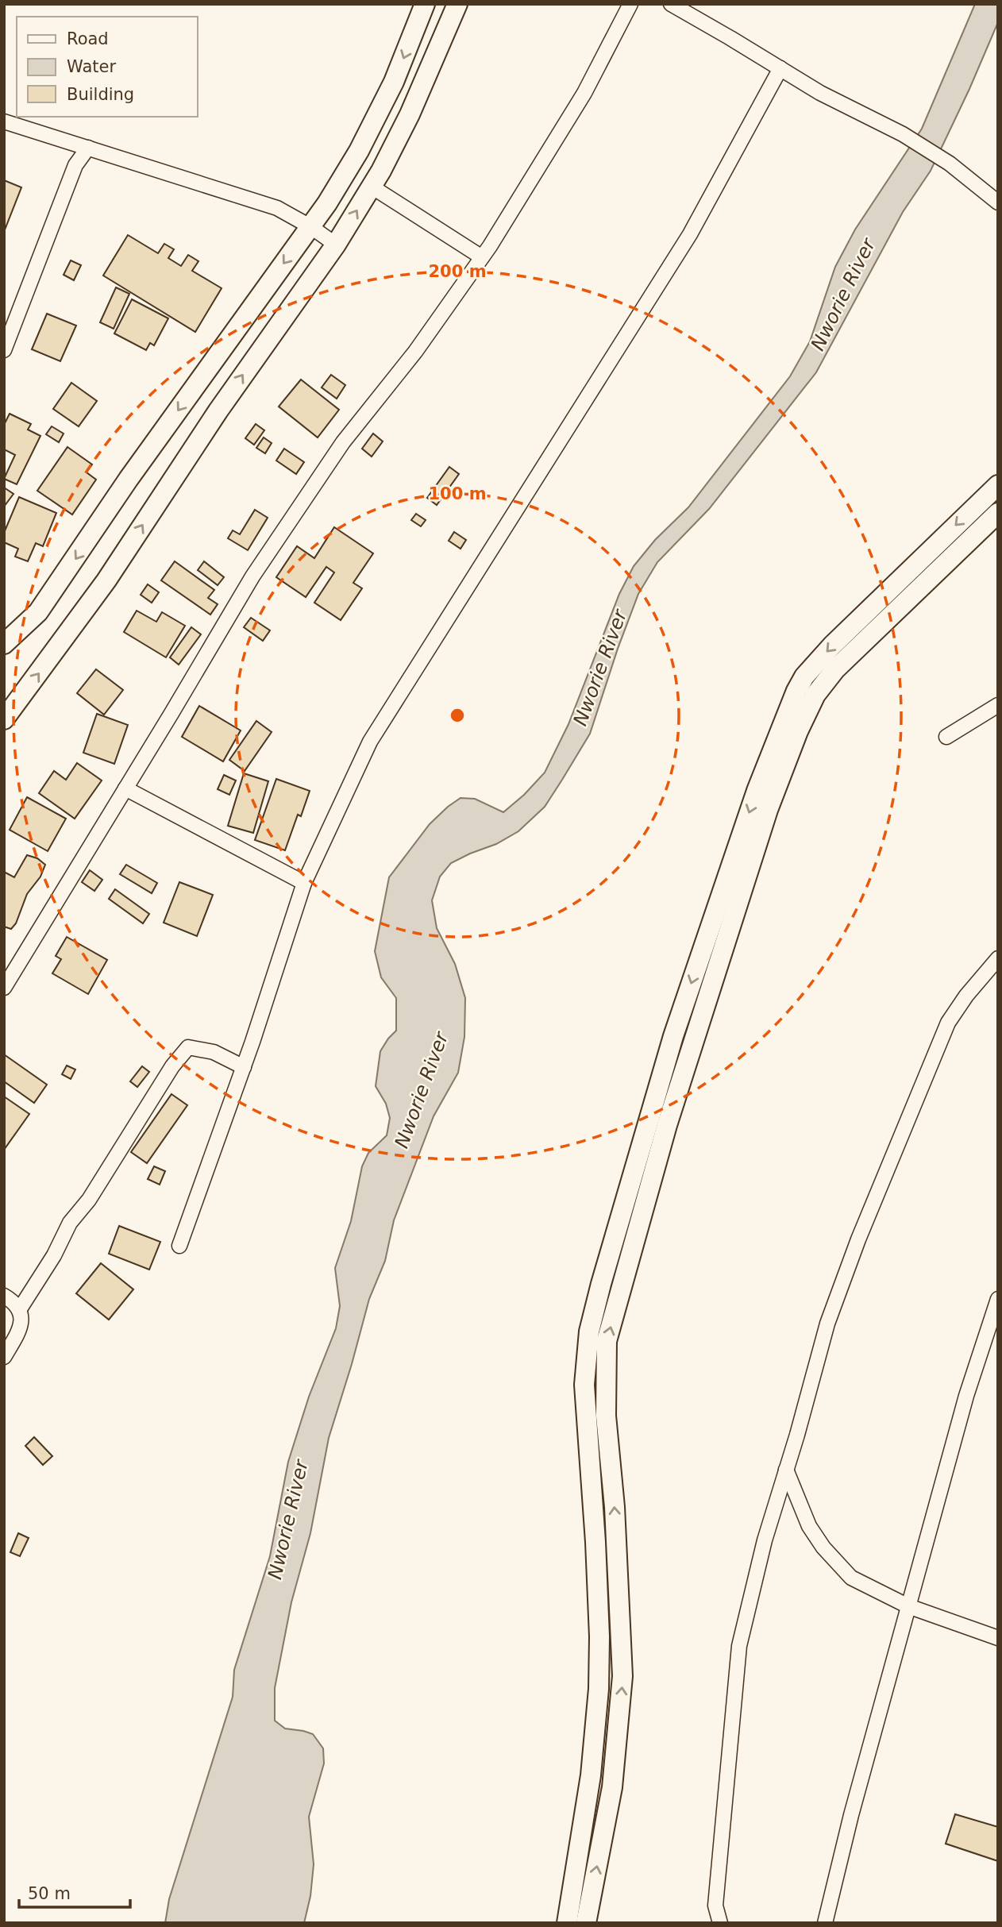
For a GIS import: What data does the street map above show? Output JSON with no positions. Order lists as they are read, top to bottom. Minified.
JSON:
{"water":["Nworie River"],"legend":["Road","Water","Building"],"scale_bar":"50 m","rings":["200 m","100 m"]}
